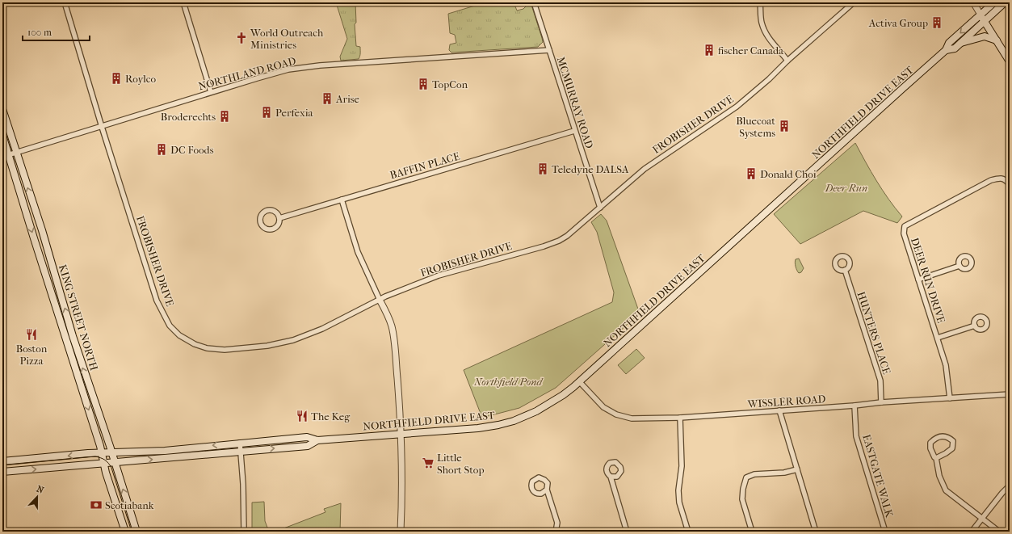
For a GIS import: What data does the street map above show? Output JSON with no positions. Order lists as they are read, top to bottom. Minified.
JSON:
{"streets":{"main road":["NORTHFIELD DRIVE EAST","KING STREET NORTH"],"street":["NORTHLAND ROAD","MCMURRAY ROAD","FROBISHER DRIVE","BAFFIN PLACE","DEER RUN DRIVE","HUNTERS PLACE","WISSLER ROAD","EASTGATE WALK"]},"crossings":[["NORTHLAND ROAD","MCMURRAY ROAD"],["NORTHLAND ROAD","FROBISHER DRIVE"],["NORTHLAND ROAD","KING STREET NORTH"],["MCMURRAY ROAD","FROBISHER DRIVE"],["MCMURRAY ROAD","BAFFIN PLACE"],["NORTHFIELD DRIVE EAST","KING STREET NORTH"],["NORTHFIELD DRIVE EAST","WISSLER ROAD"],["DEER RUN DRIVE","WISSLER ROAD"],["HUNTERS PLACE","WISSLER ROAD"],["WISSLER ROAD","EASTGATE WALK"]],"parks":["Deer Run","Northfield Pond"],"places":{"building":["Activa Group","fischer Canada","Roylco","TopCon","Arise","Perfexia","Broderechts","Bluecoat Systems","DC Foods","Teledyne DALSA","Donald Choi"],"church":["World Outreach Ministries"],"restaurant":["Boston Pizza","The Keg"],"supermarket":["Little Short Stop"],"bank":["Scotiabank"]},"scale_bar":"100 m","north":"top"}
